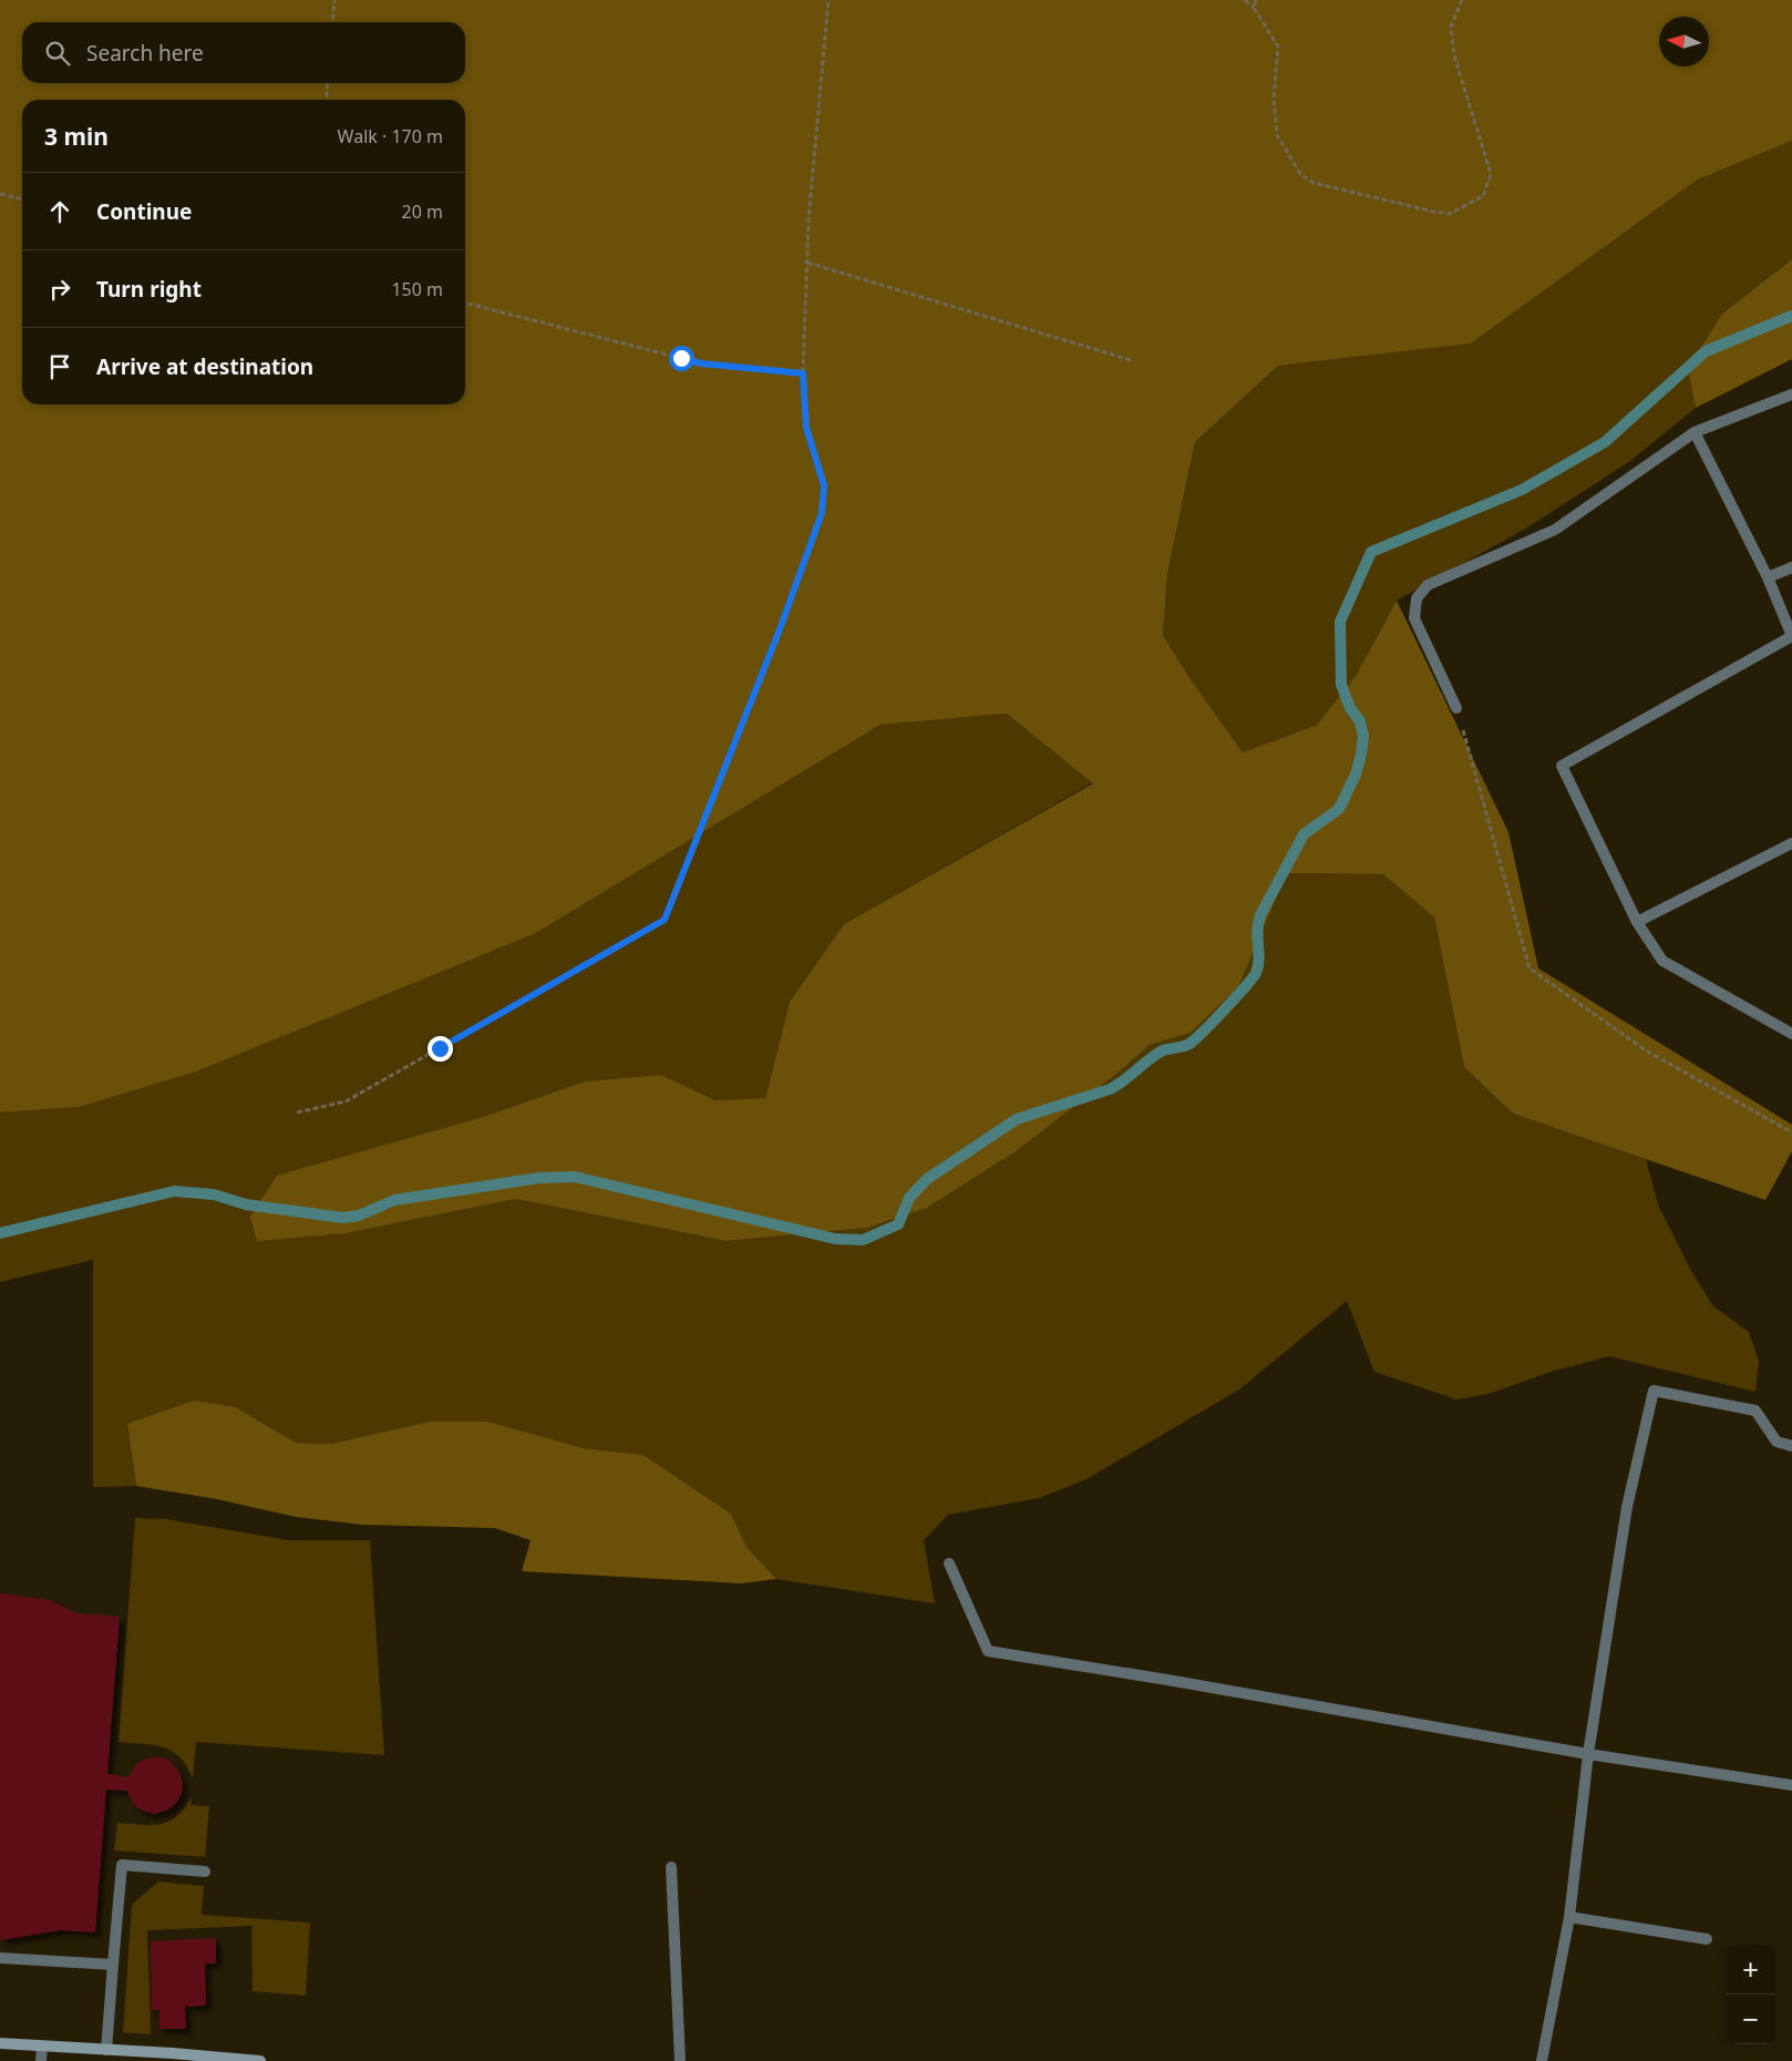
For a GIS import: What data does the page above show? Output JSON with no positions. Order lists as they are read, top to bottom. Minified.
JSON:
{"north":"left","page":{"search":"Search here","heading":["3 min","Walk · 170 m"],"list":[["Continue","20 m"],["Turn right","150 m"],"Arrive at destination"],"map_buttons":["+","−"]}}
